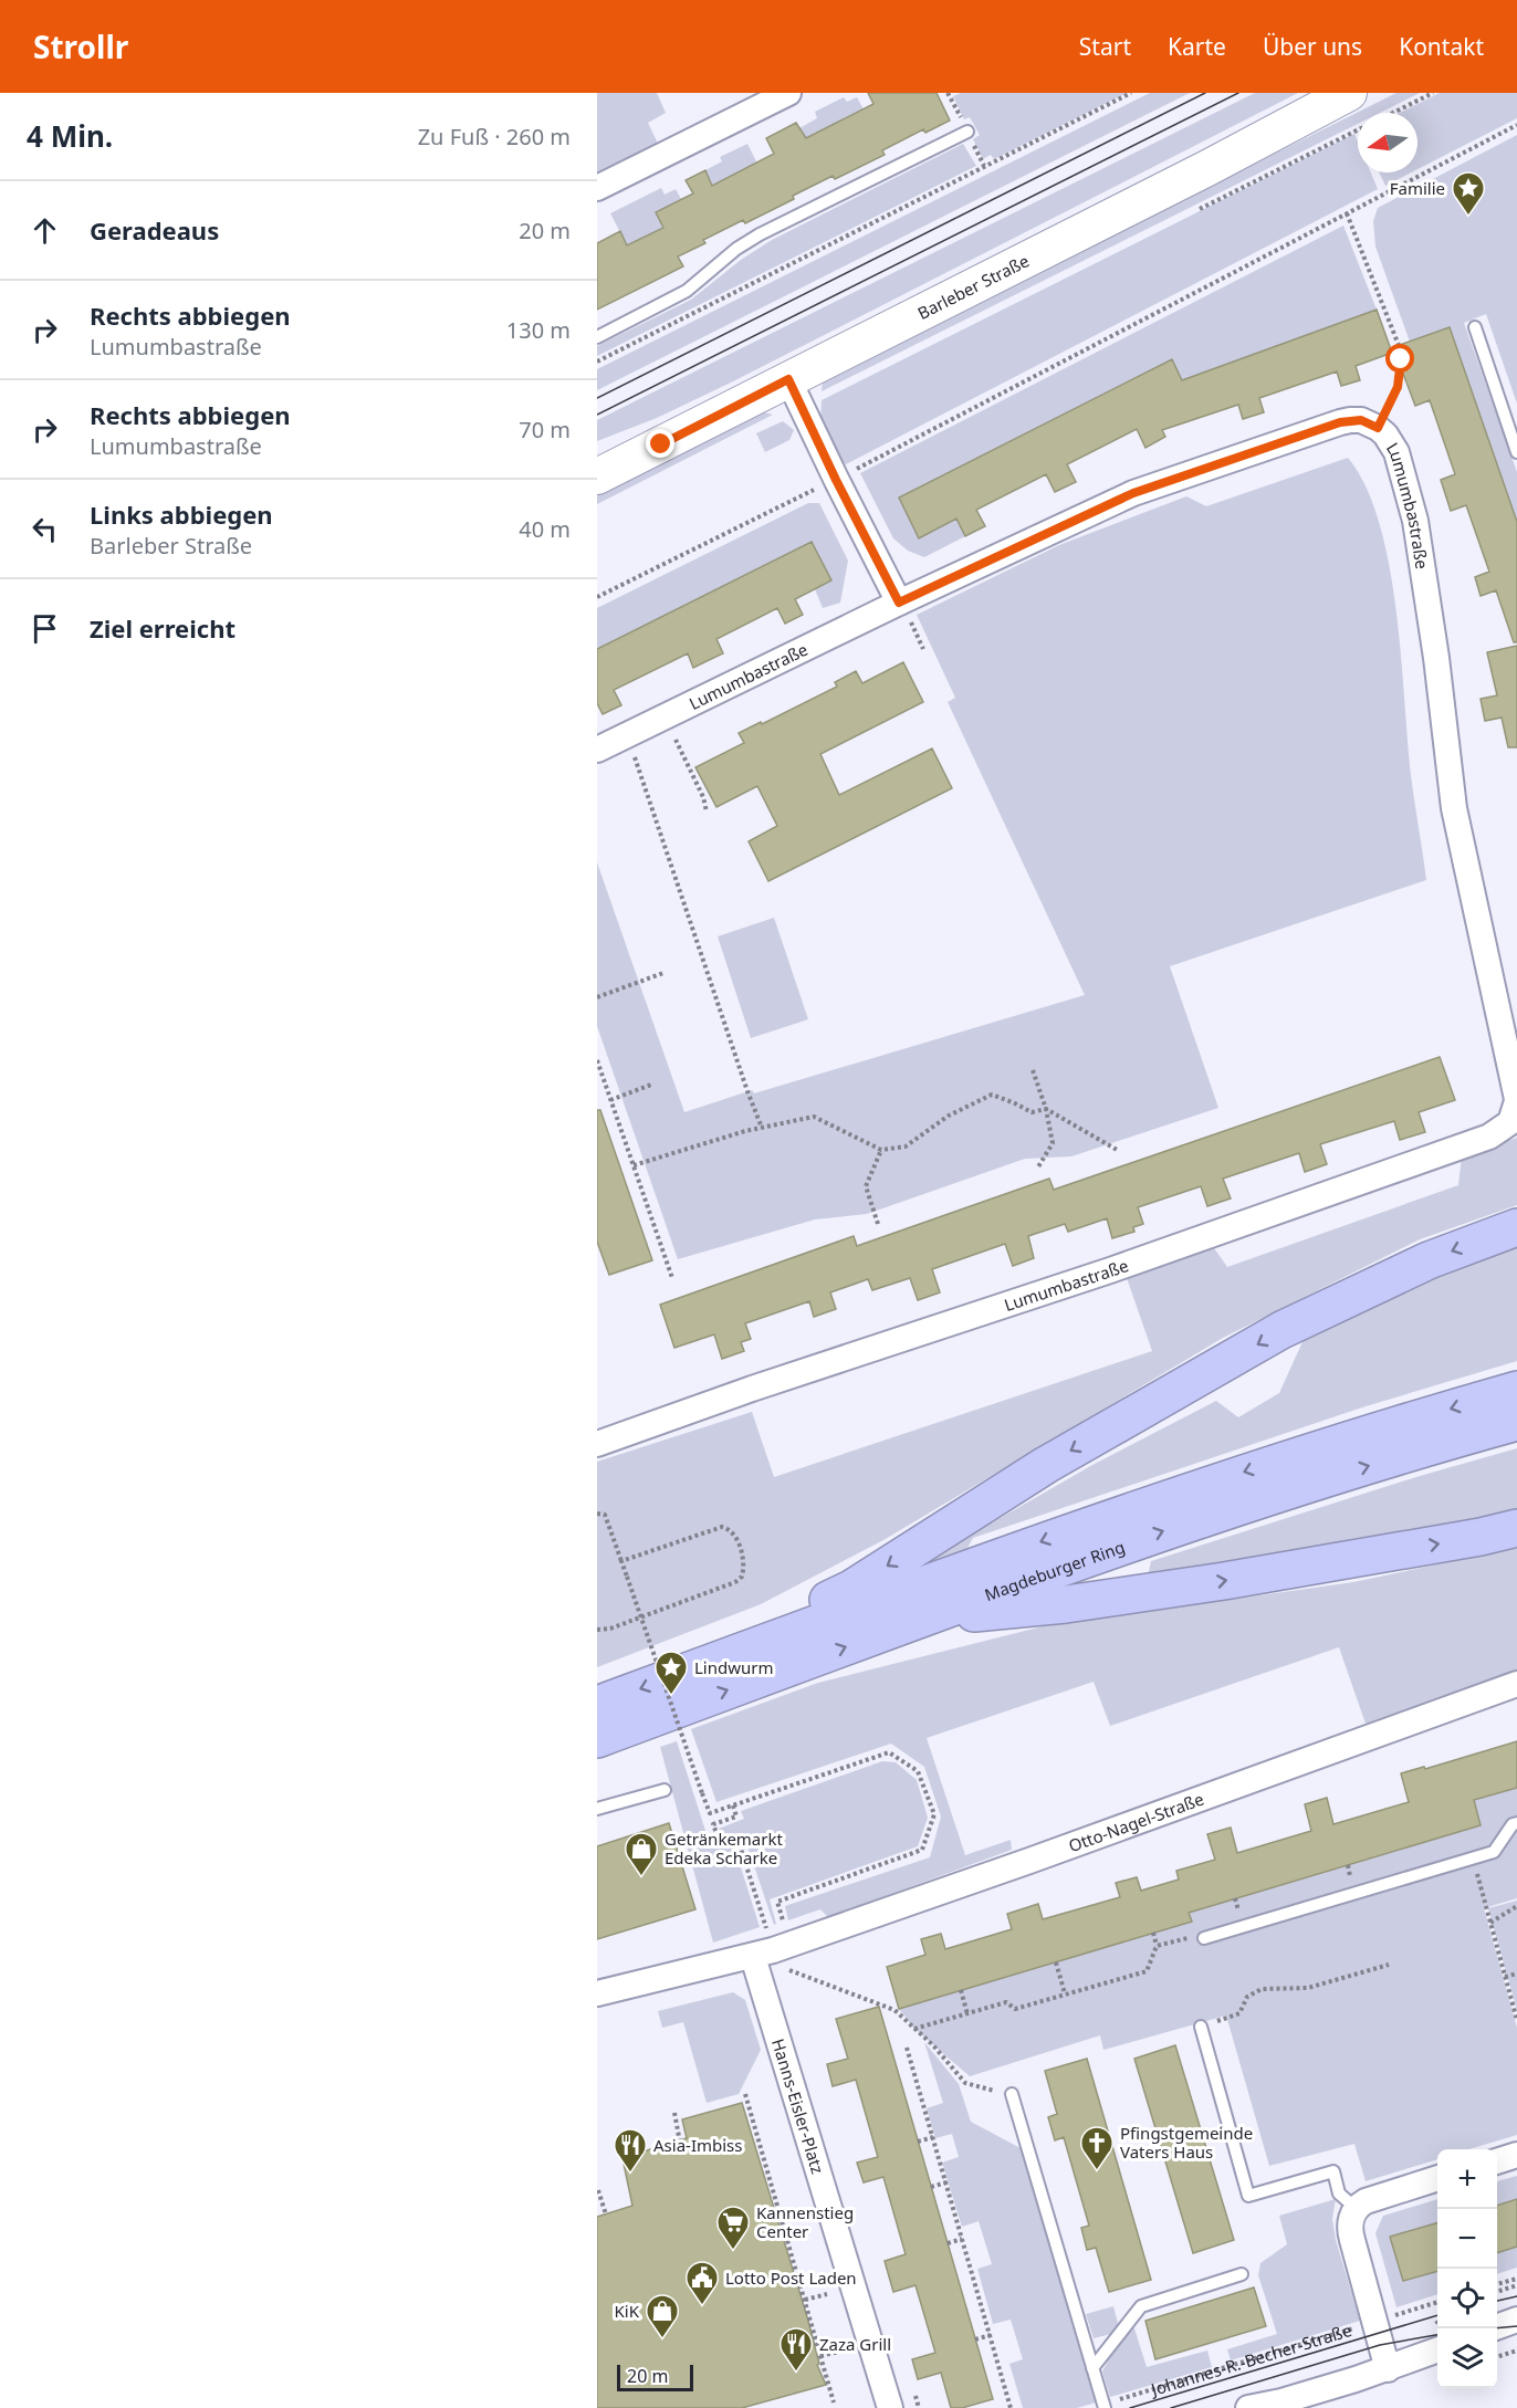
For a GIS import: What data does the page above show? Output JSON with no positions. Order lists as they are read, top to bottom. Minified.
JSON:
{"streets":{"highway":["Magdeburger Ring"],"street":["Barleber Straße","Lumumbastraße","Otto-Nagel-Straße","Hanns-Eisler-Platz","Johannes-R.-Becher-Straße"]},"crossings":[["Otto-Nagel-Straße","Hanns-Eisler-Platz"]],"places":{"place":["Familie","Lindwurm"],"shop":["Getränkemarkt Edeka Scharke","KiK"],"church":["Pfingstgemeinde Vaters Haus"],"restaurant":["Asia-Imbiss","Zaza Grill"],"supermarket":["Kannenstieg Center"],"public building":["Lotto Post Laden"]},"scale_bar":"20 m","north":"left","page":{"header":"Strollr","nav":["Start","Karte","Über uns","Kontakt"],"heading":["4 Min.","Zu Fuß · 260 m"],"list":[["Geradeaus","20 m"],["Rechts abbiegen","Lumumbastraße","130 m"],["Rechts abbiegen","Lumumbastraße","70 m"],["Links abbiegen","Barleber Straße","40 m"],"Ziel erreicht"],"map_buttons":["+","−"],"scale":"20 m"}}
